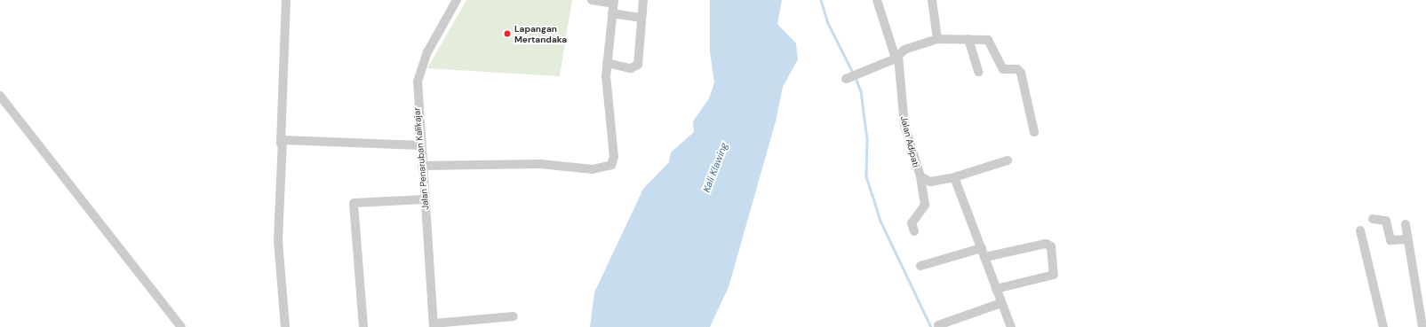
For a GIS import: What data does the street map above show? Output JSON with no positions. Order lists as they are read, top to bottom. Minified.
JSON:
{"streets":{"street":["Jalan Adipati","Jalan Penaruban Kalikajar"]},"water":["Kali Klawing"],"places":["Lapangan Mertandaka"]}
